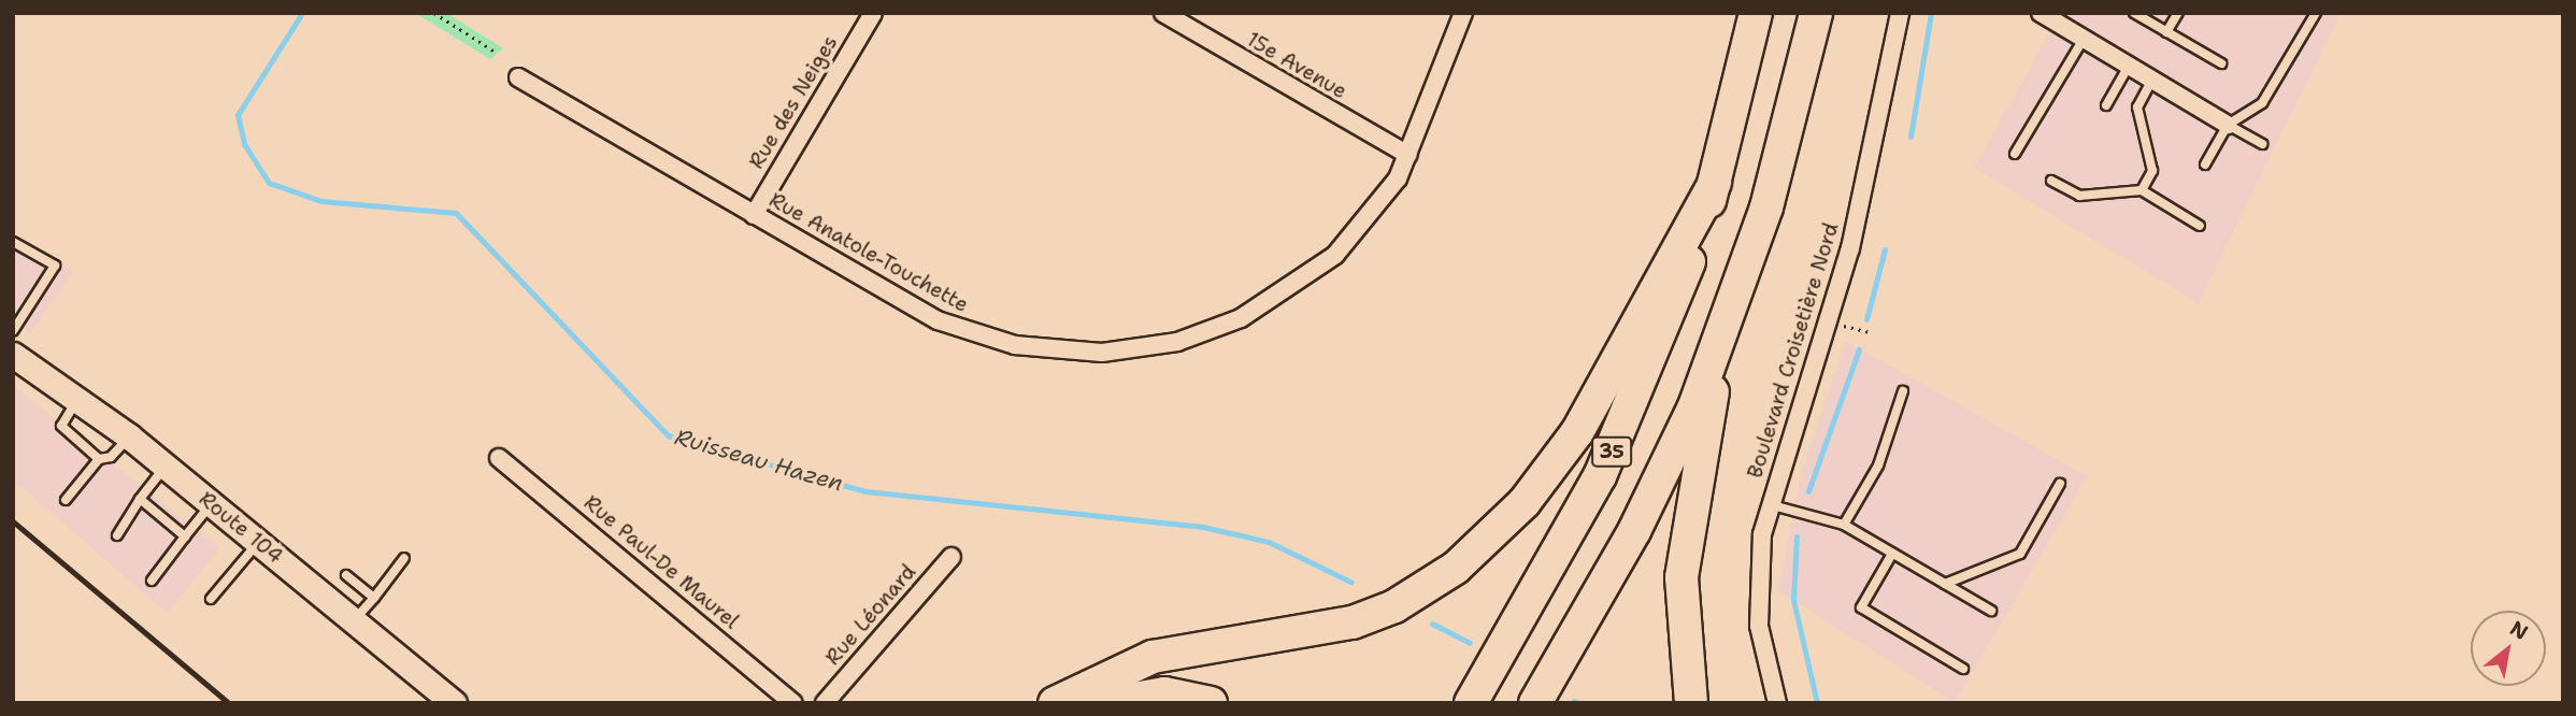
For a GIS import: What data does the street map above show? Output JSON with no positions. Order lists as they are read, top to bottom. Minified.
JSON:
{"streets":{"highway":["35"],"main road":["Route 104"],"street":["15e Avenue","Rue des Neiges","Rue Anatole-Touchette","Boulevard Croisetière Nord","Rue Paul-De Maurel","Rue Léonard"]},"crossings":[["15e Avenue","Rue Anatole-Touchette"],["Rue des Neiges","Rue Anatole-Touchette"]],"water":["Ruisseau Hazen"],"north":"top right"}
